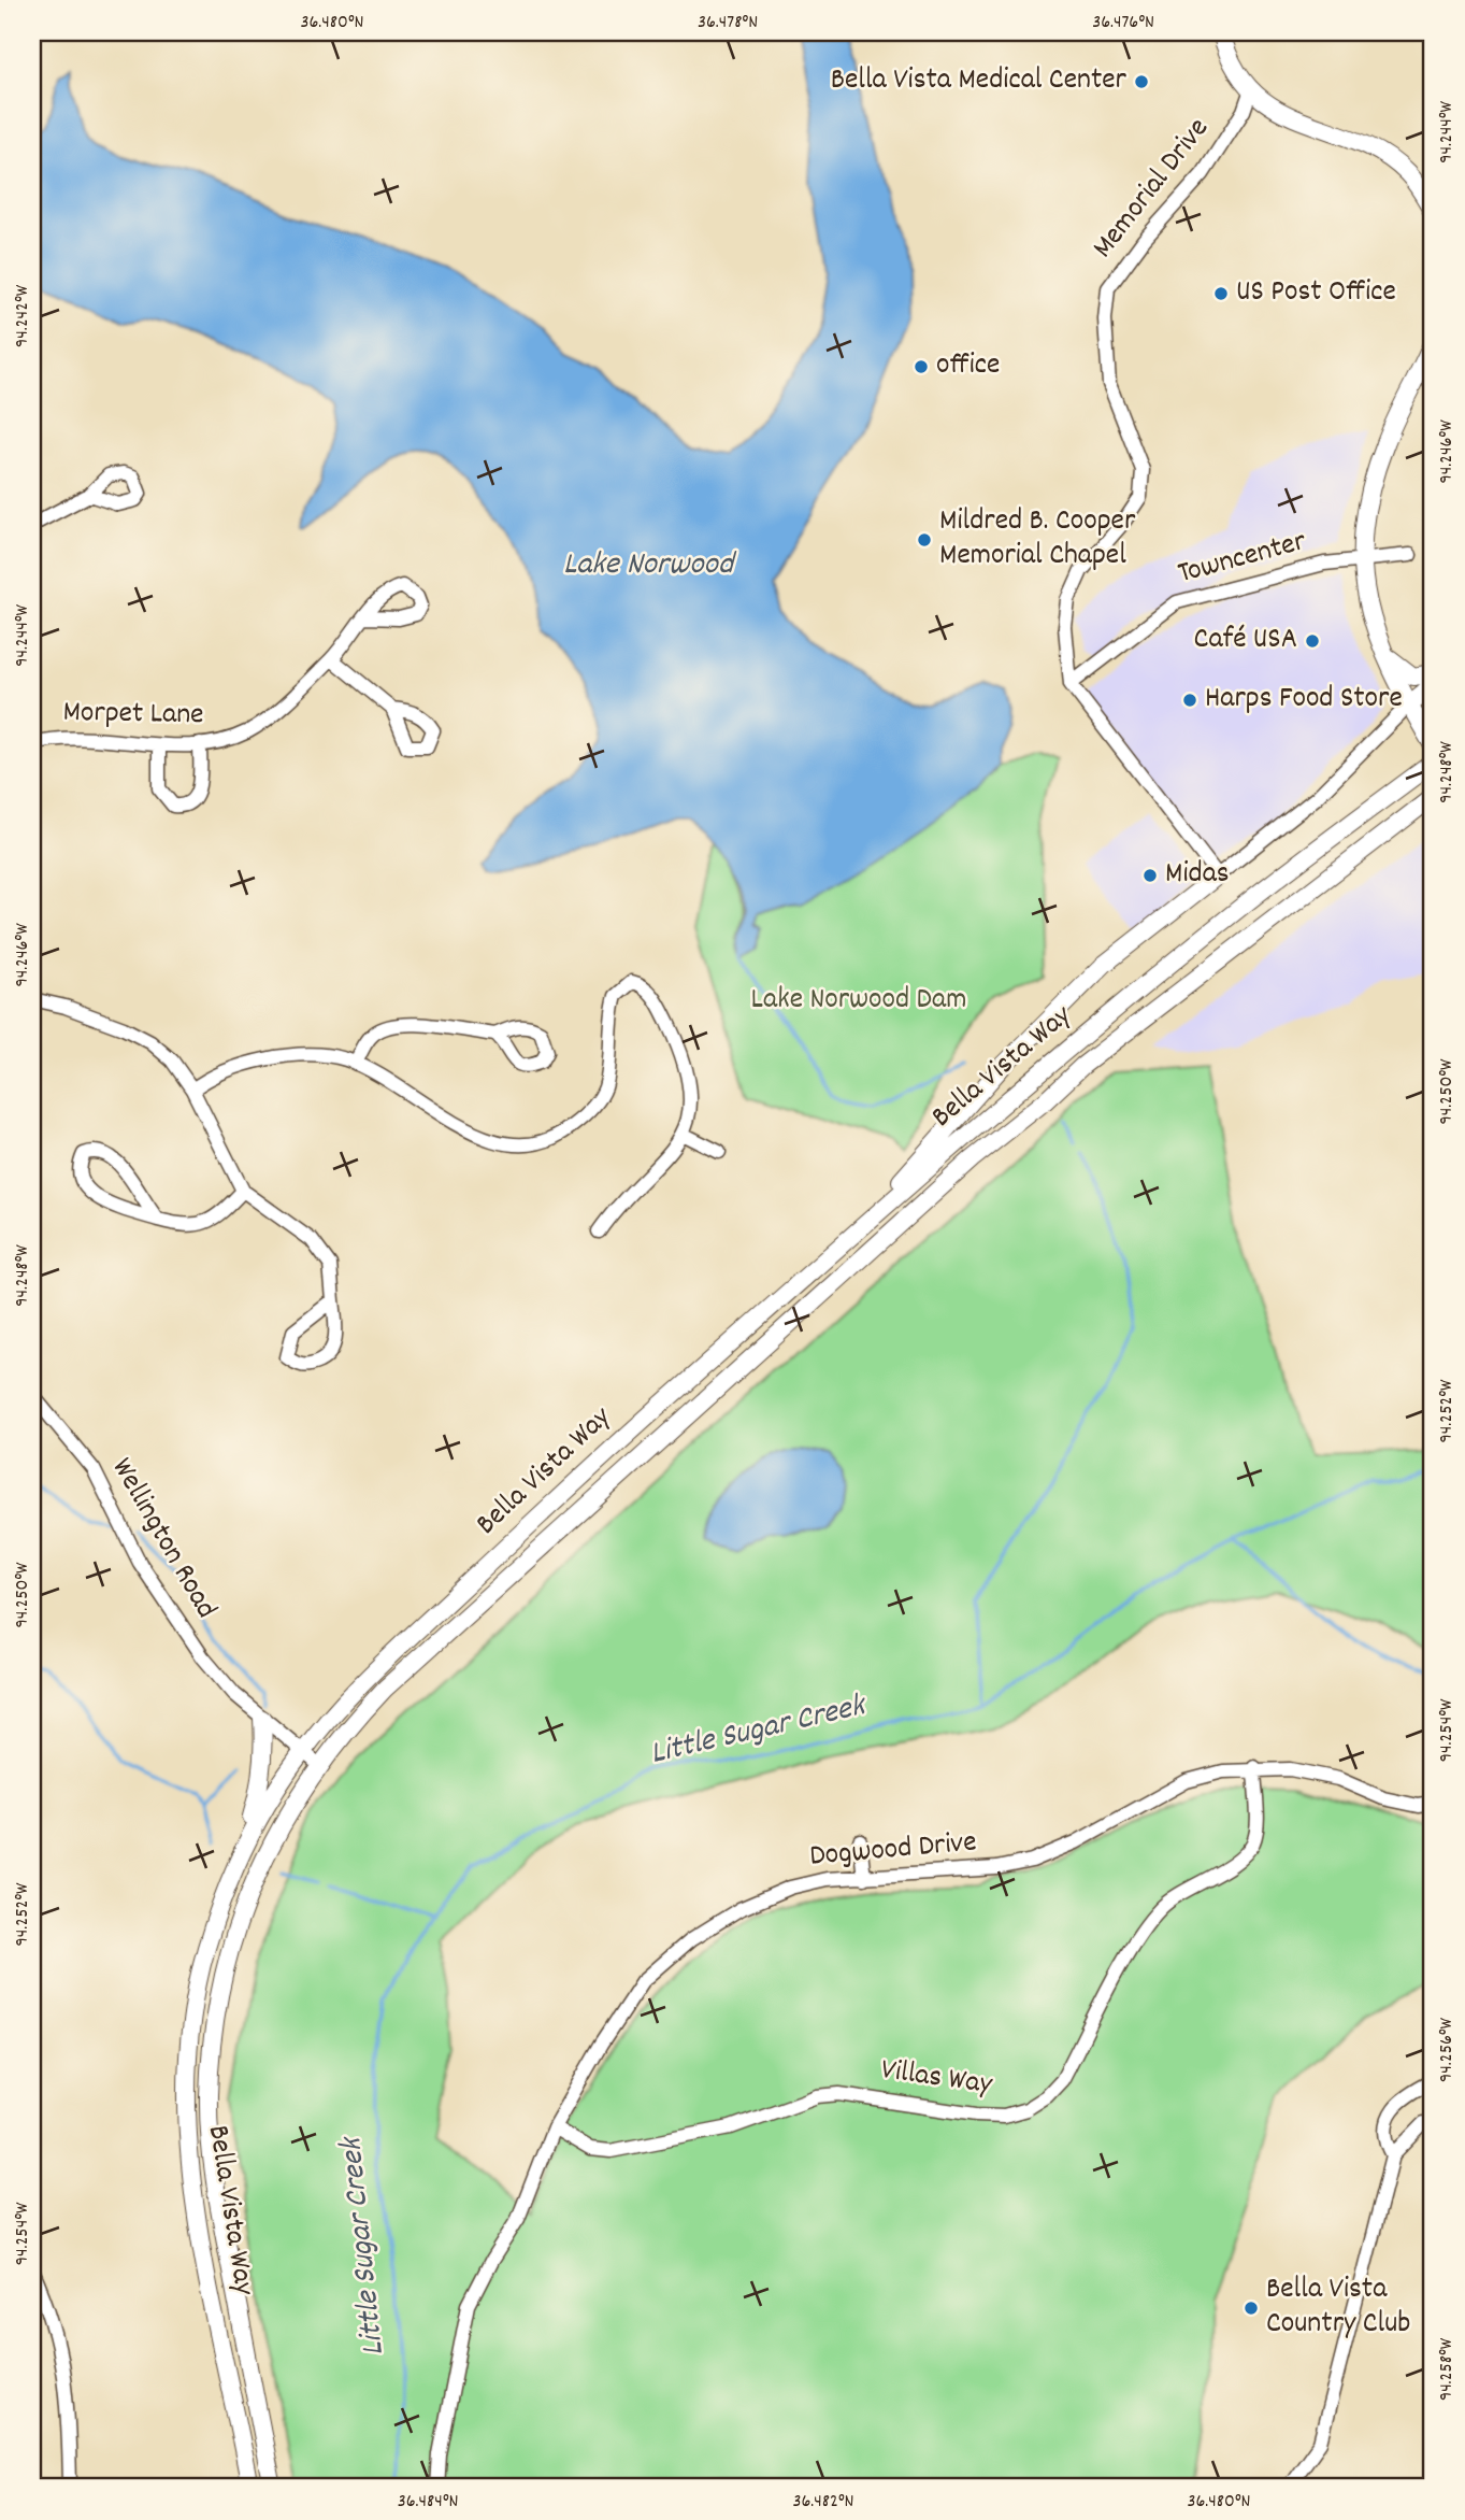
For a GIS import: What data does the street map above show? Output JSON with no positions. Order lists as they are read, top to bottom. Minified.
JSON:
{"streets":{"main road":["Bella Vista Way"],"street":["Memorial Drive","Towncenter","Morpet Lane","Wellington Road","Dogwood Drive","Villas Way"]},"crossings":[["Memorial Drive","Towncenter"],["Bella Vista Way","Wellington Road"],["Dogwood Drive","Villas Way"]],"water":["Lake Norwood","Little Sugar Creek"],"parks":["Lake Norwood Dam"],"places":["Bella Vista Medical Center","US Post Office","office","Mildred B. Cooper Memorial Chapel","Café USA","Harps Food Store","Midas","Bella Vista Country Club"],"coordinates":["36.480°N","36.478°N","36.476°N","94.244°W","94.242°W","94.246°W","94.248°W","94.250°W","94.252°W","94.254°W","94.256°W","94.258°W","36.484°N","36.482°N"]}
